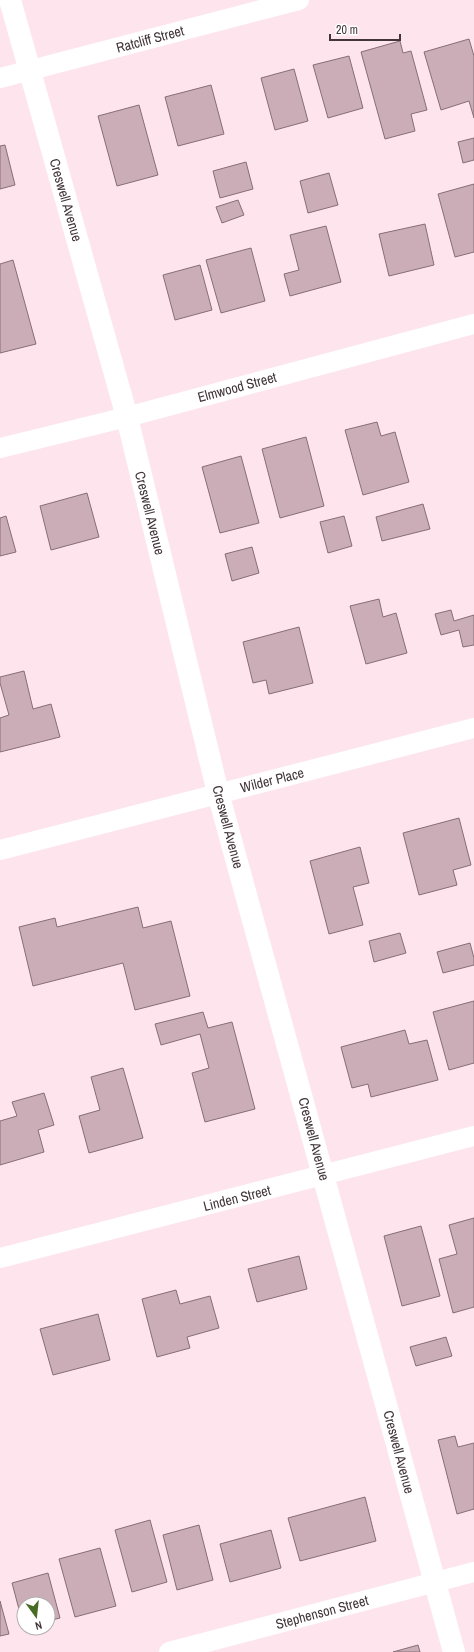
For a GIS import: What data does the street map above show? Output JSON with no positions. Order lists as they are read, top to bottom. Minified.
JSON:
{"streets":{"street":["Ratcliff Street","Creswell Avenue","Elmwood Street","Wilder Place","Linden Street","Stephenson Street"]},"crossings":[["Ratcliff Street","Creswell Avenue"],["Creswell Avenue","Elmwood Street"],["Creswell Avenue","Wilder Place"],["Creswell Avenue","Linden Street"],["Creswell Avenue","Stephenson Street"]],"scale_bar":"20 m","north":"bottom"}
